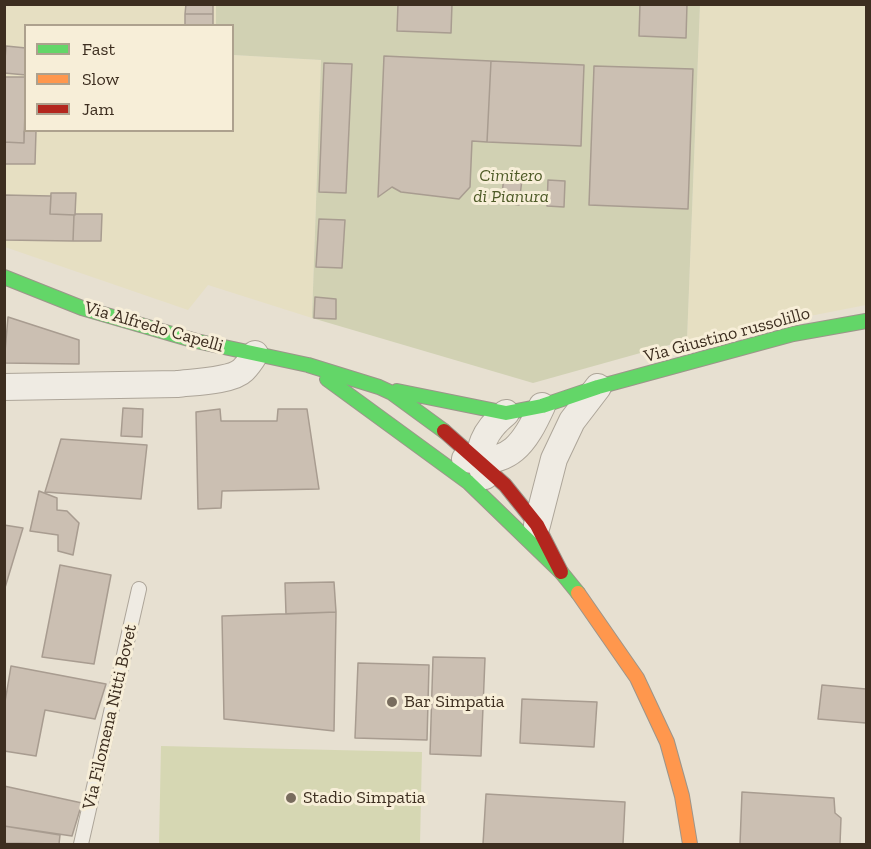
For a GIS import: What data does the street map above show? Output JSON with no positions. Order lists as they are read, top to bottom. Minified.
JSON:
{"streets":{"street":["Via Alfredo Capelli","Via Giustino russolillo"],"lane":["Via Filomena Nitti Bovet"]},"parks":["Cimitero di Pianura"],"places":["Bar Simpatia","Stadio Simpatia"],"legend":["Fast","Slow","Jam"]}
